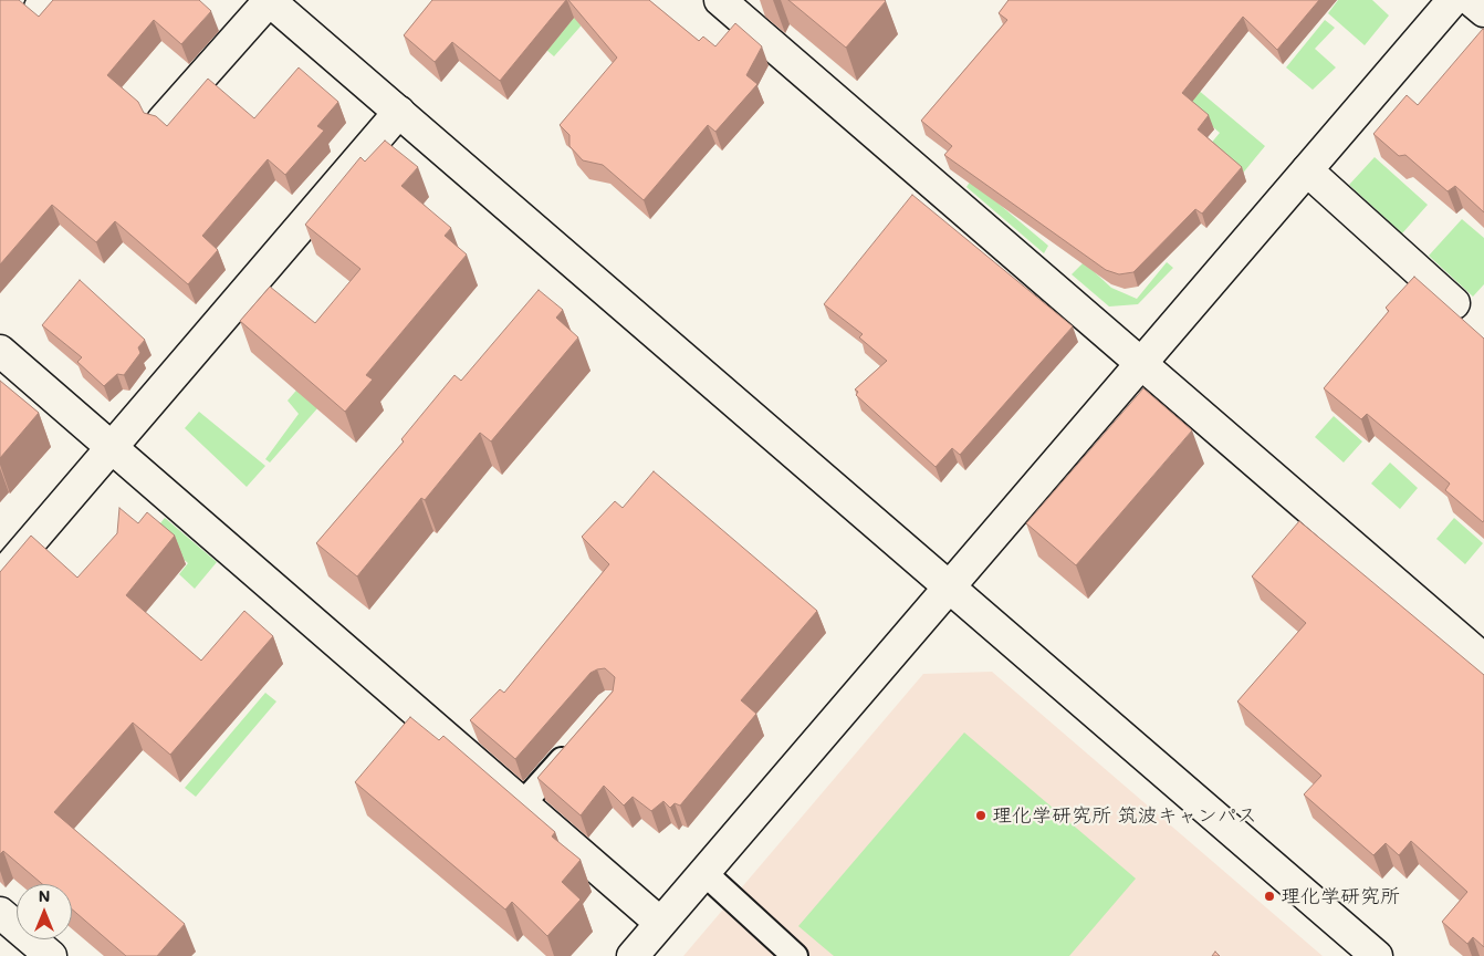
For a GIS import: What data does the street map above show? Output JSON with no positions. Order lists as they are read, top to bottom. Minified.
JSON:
{"places":["理化学研究所 筑波キャンパス","理化学研究所"],"north":"top"}
